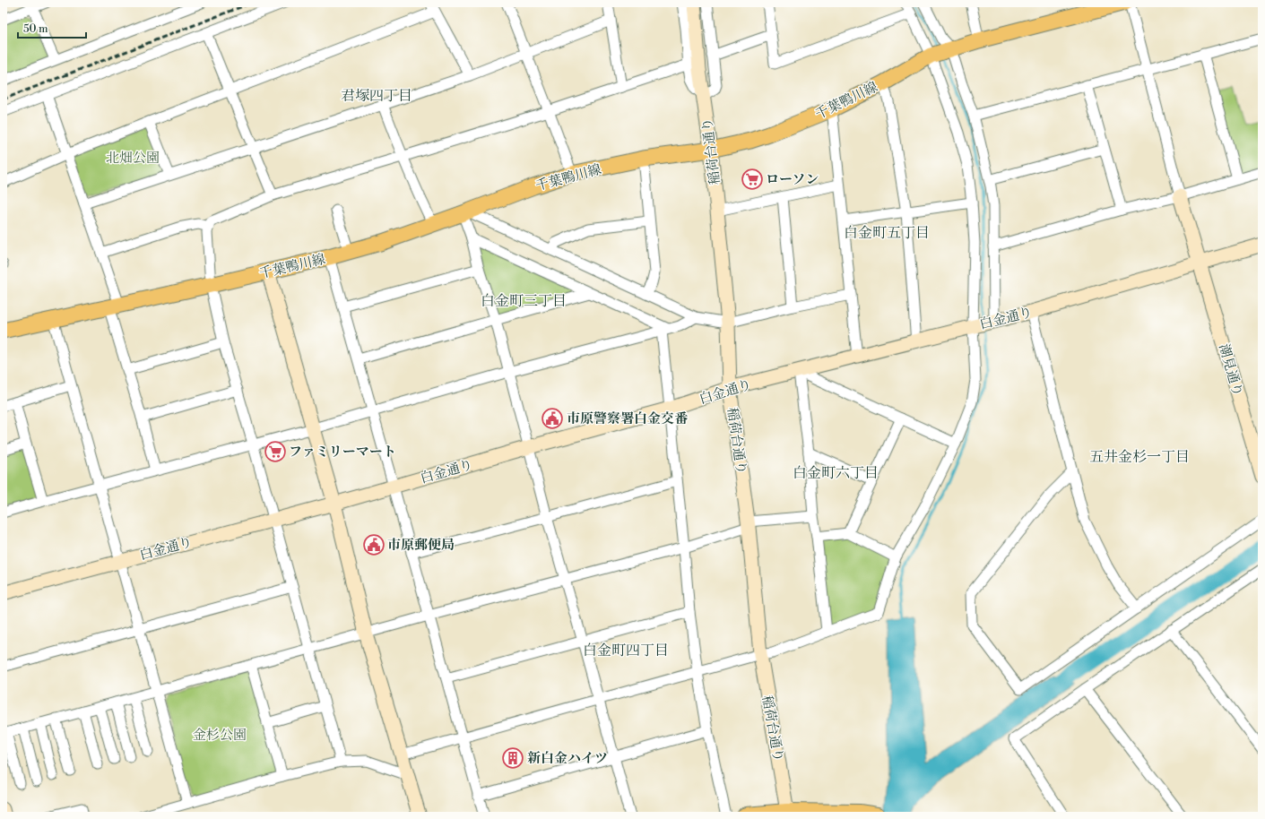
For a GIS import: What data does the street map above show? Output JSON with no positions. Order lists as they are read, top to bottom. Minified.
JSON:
{"streets":{"main road":["千葉鴨川線"],"street":["稲荷台通り","白金通り","潮見通り"]},"crossings":[["千葉鴨川線","稲荷台通り"],["稲荷台通り","白金通り"],["白金通り","潮見通り"]],"districts":["君塚四丁目","白金町五丁目","白金町三丁目","五井金杉一丁目","白金町六丁目","白金町四丁目"],"parks":["北畑公園","金杉公園"],"places":{"supermarket":["ローソン","ファミリーマート"],"public building":["市原警察署白金交番","市原郵便局"],"building":["新白金ハイツ"]},"scale_bar":"50 m"}
